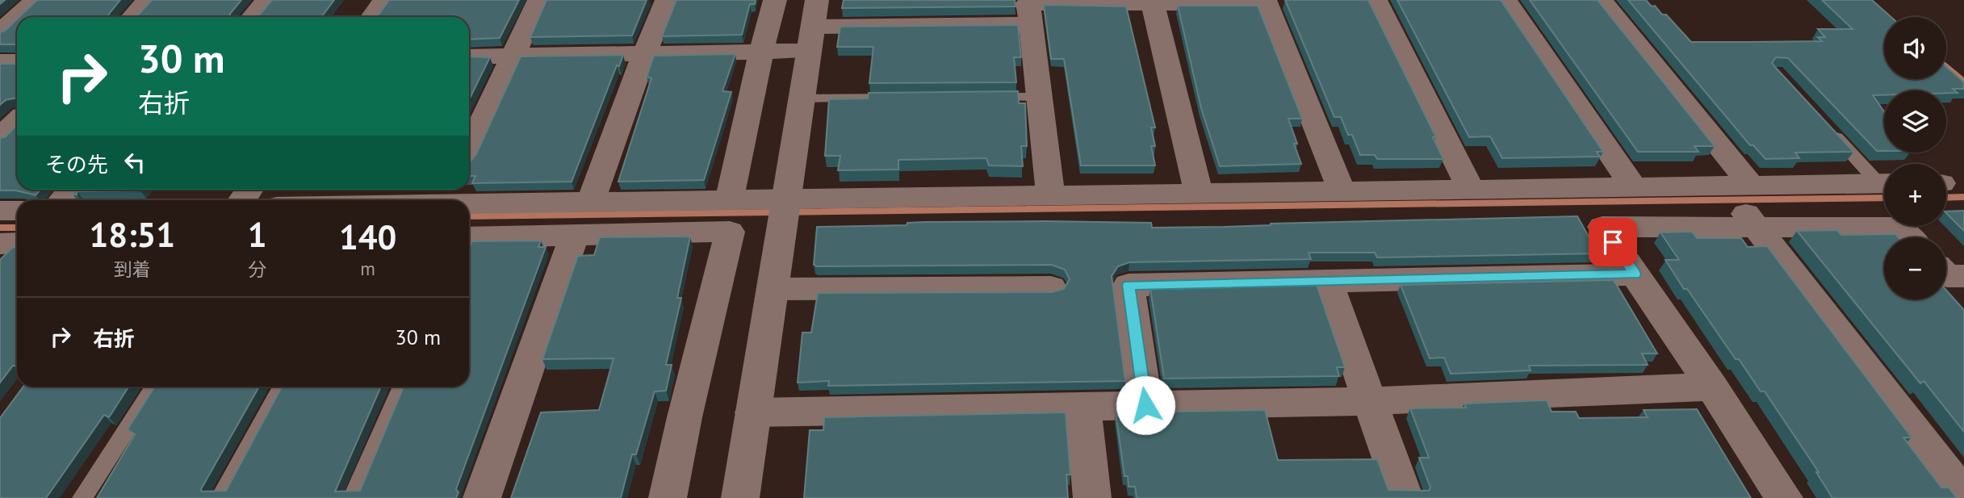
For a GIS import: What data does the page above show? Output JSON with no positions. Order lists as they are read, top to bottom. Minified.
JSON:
{"page":{"map_buttons":["+","−"],"turn":["30 m","右折"],"then":"その先","eta":["18:51","到着","1","分","140","m"],"list":[{"name":"右折","value":"30 m"}]}}
